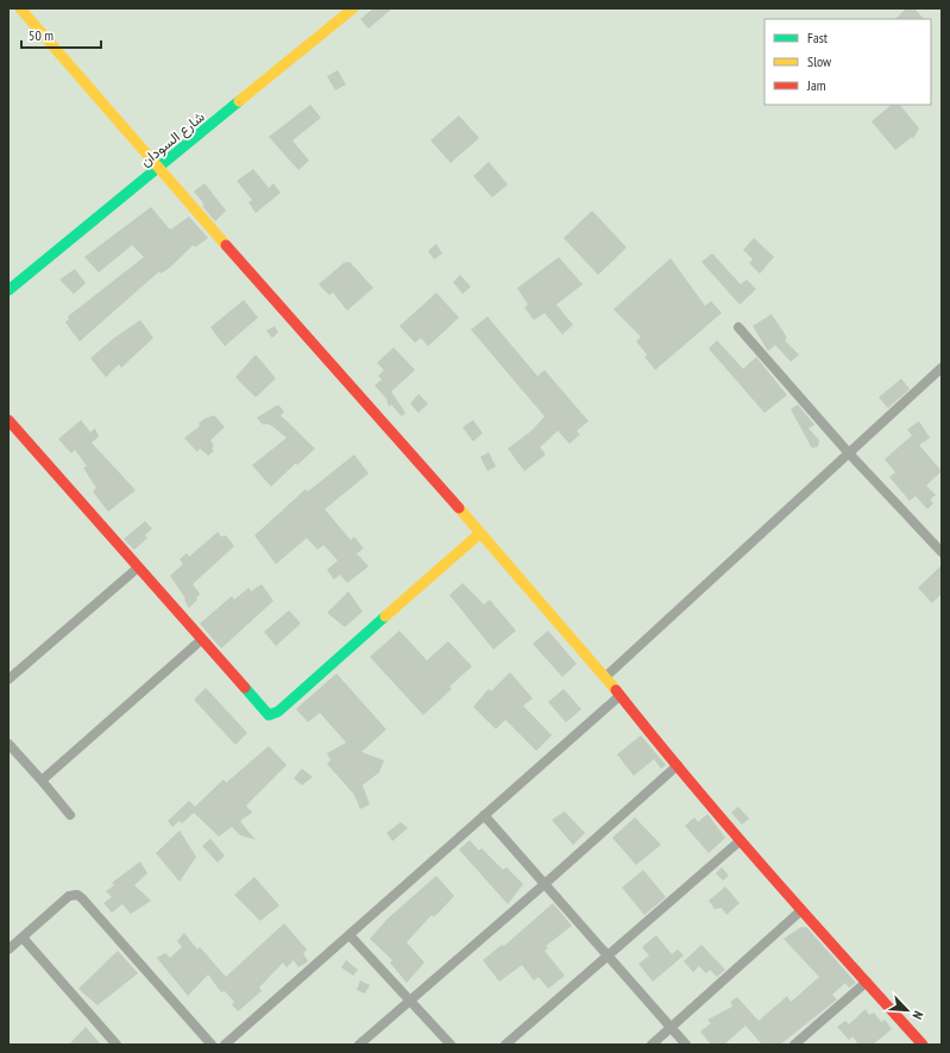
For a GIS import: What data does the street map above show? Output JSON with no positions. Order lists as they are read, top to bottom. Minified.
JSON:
{"streets":{"street":["شارع السودان"]},"legend":["Fast","Slow","Jam"],"scale_bar":"50 m","north":"bottom right"}
